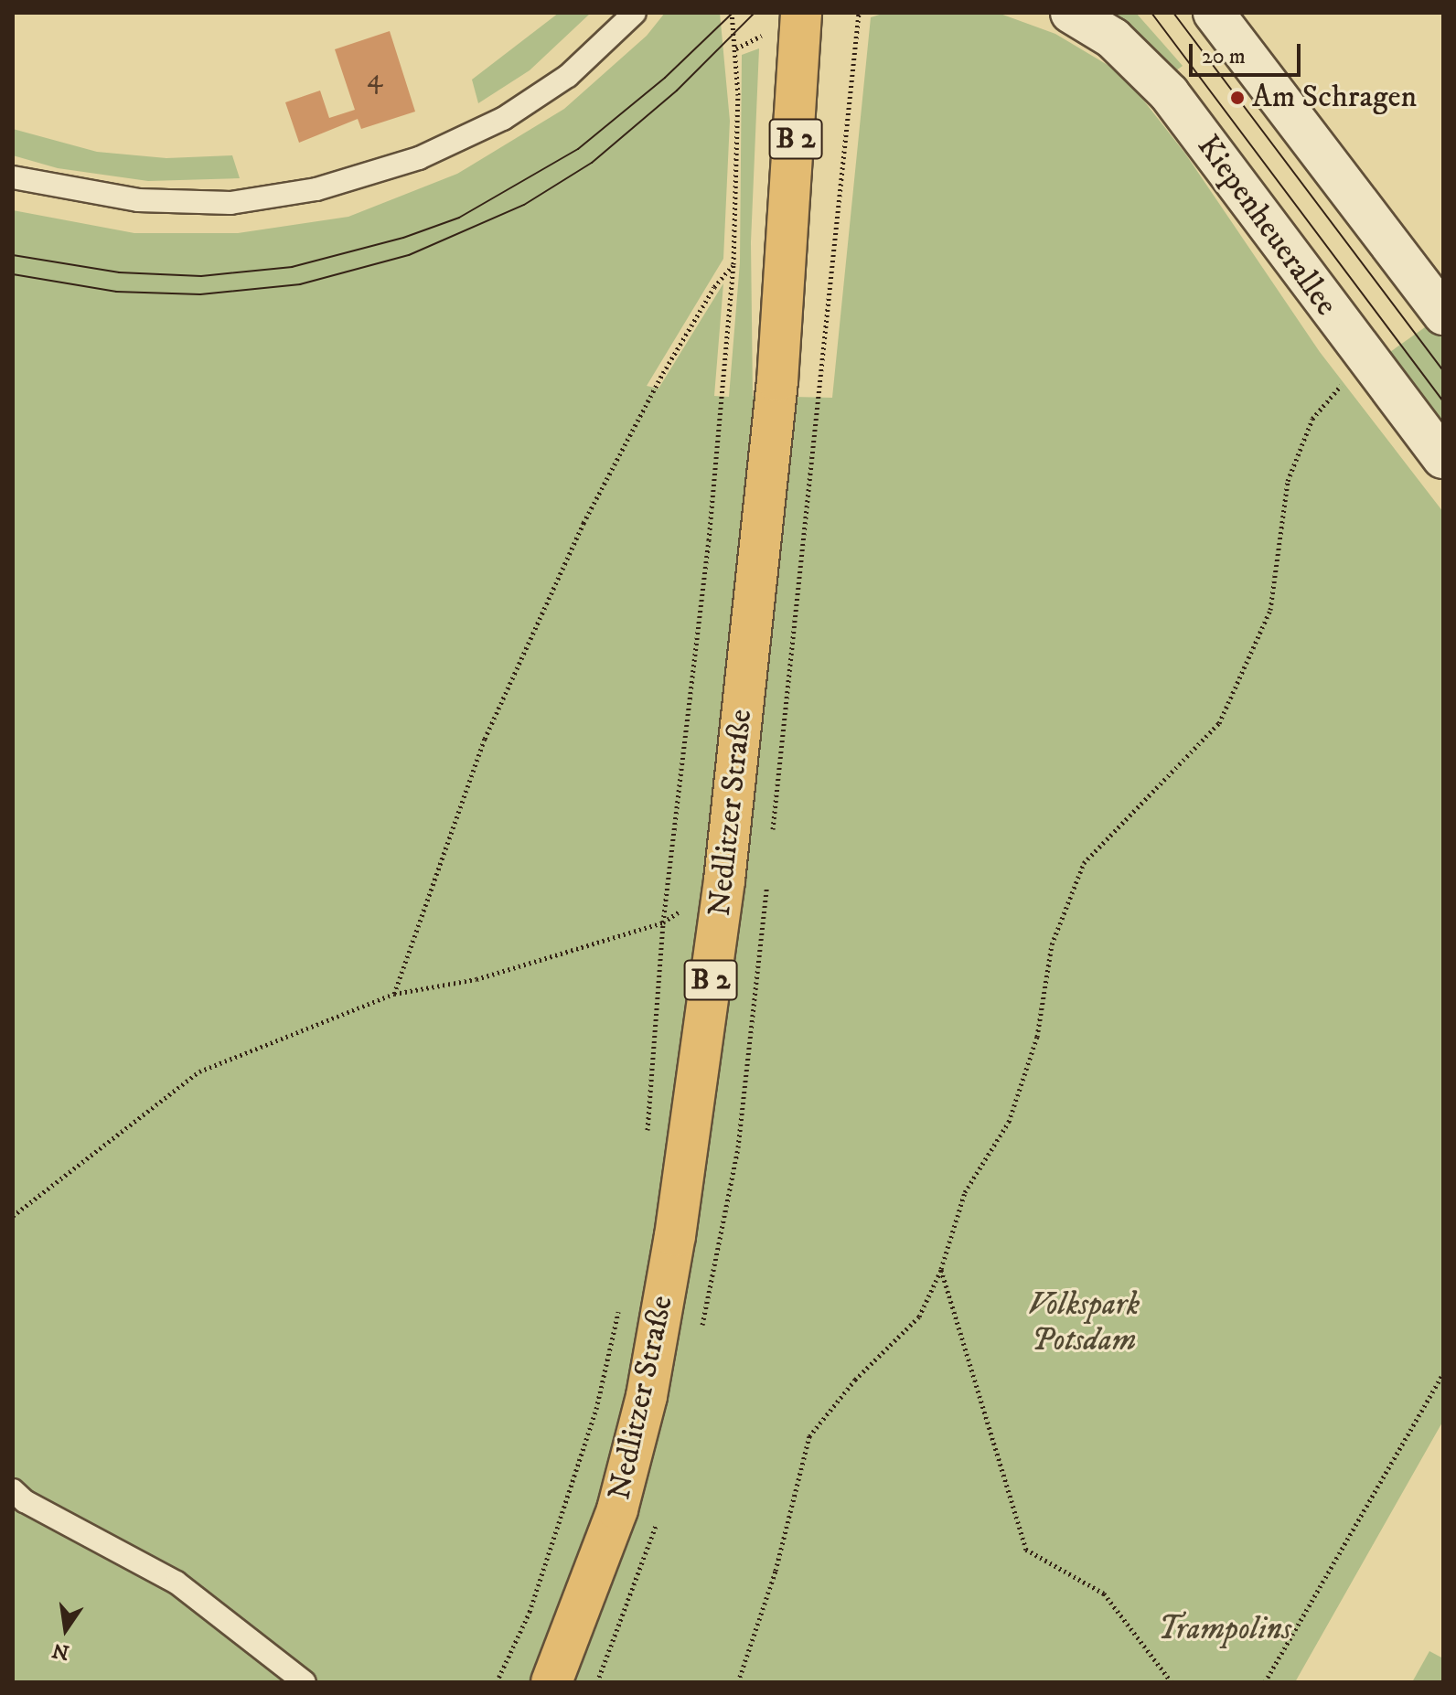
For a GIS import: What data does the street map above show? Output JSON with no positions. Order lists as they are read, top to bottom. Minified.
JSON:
{"streets":{"main road":["B 2","Nedlitzer Straße"],"street":["Kiepenheuerallee"]},"parks":["Volkspark Potsdam","Trampolins"],"places":["Am Schragen"],"house_numbers":["4"],"scale_bar":"20 m","north":"bottom"}
